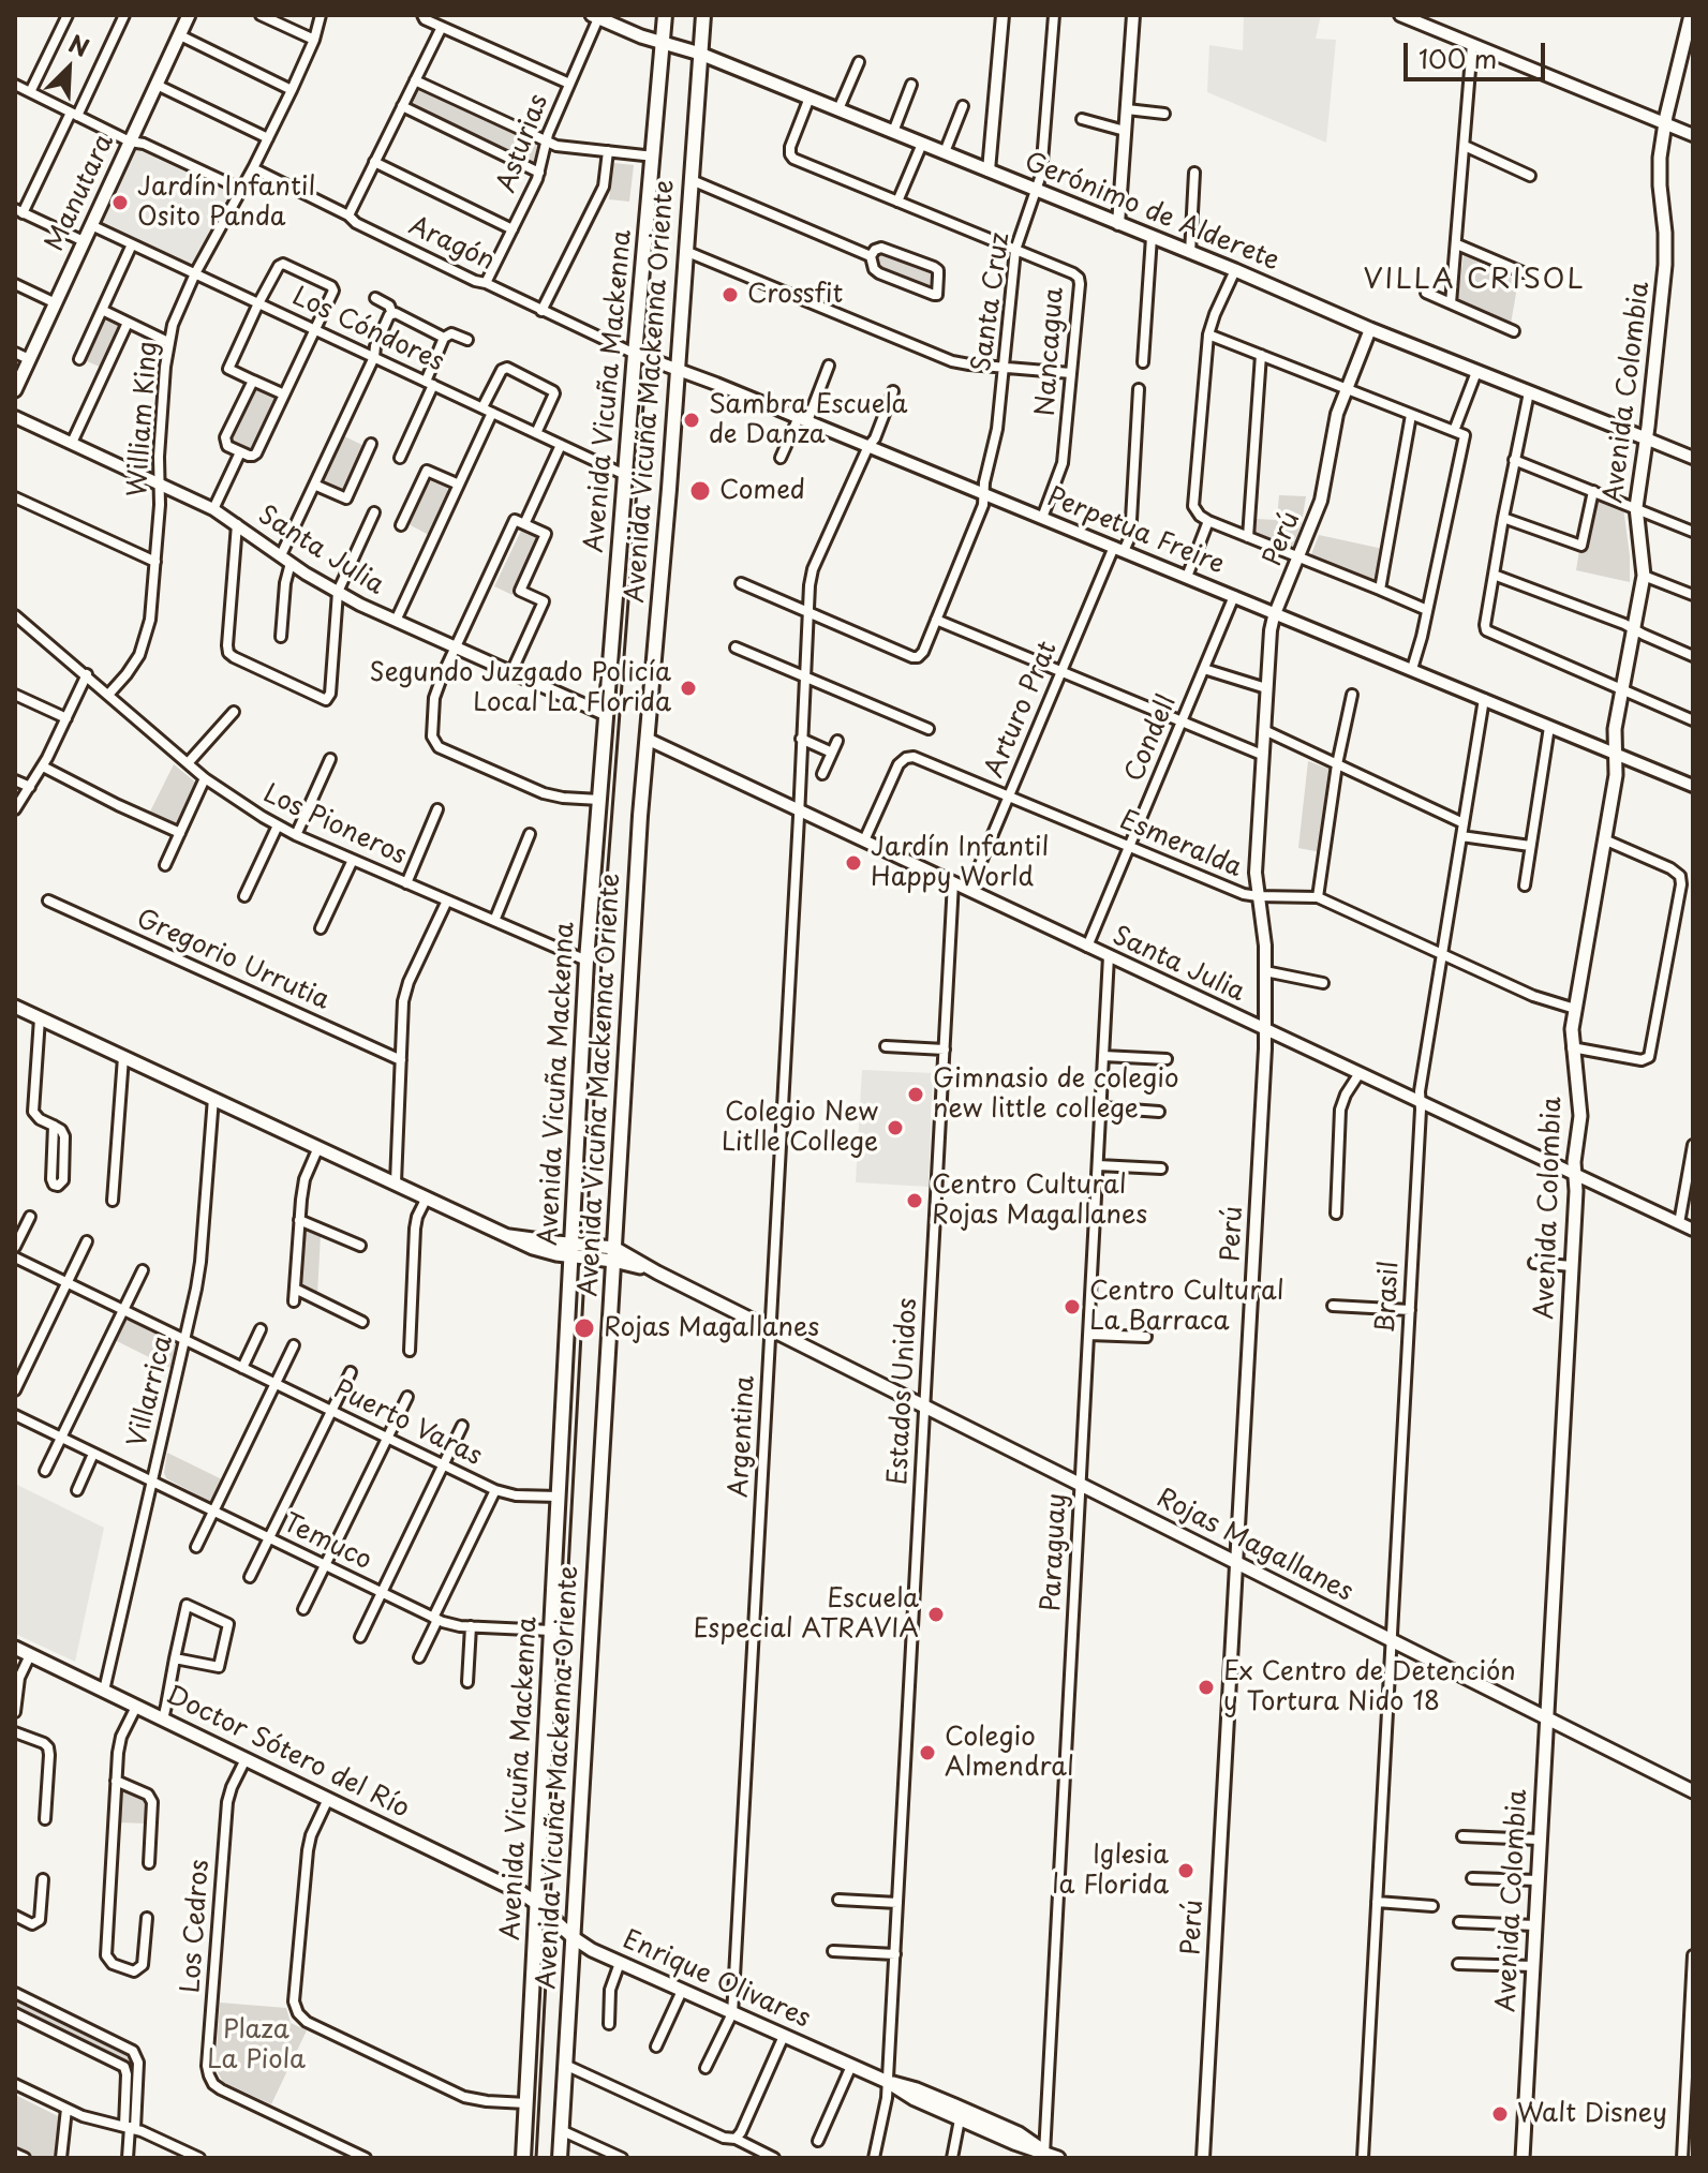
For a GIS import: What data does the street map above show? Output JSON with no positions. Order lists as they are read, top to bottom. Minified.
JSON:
{"streets":{"main road":["Manutara","Gerónimo de Alderete","Avenida Vicuña Mackenna","Avenida Vicuña Mackenna Oriente","Avenida Colombia","Rojas Magallanes","Doctor Sótero del Río","Enrique Olivares"],"street":["Asturias","Aragón","Santa Cruz","Los Cóndores","Nancagua","William King","Perpetua Freire","Perú","Santa Julia","Arturo Prat","Condell","Los Pioneros","Esmeralda","Gregorio Urrutia","Brasil","Villarrica","Estados Unidos","Puerto Varas","Argentina","Temuco","Paraguay","Los Cedros"]},"crossings":[["Asturias","Gerónimo de Alderete"],["Asturias","Aragón"],["Manutara","Los Cóndores"],["Gerónimo de Alderete","Santa Cruz"],["Gerónimo de Alderete","Nancagua"],["Gerónimo de Alderete","Avenida Vicuña Mackenna"],["Gerónimo de Alderete","Avenida Vicuña Mackenna Oriente"],["Gerónimo de Alderete","Avenida Colombia"],["Gerónimo de Alderete","Perú"],["Aragón","Avenida Vicuña Mackenna"],["Aragón","William King"],["Aragón","Perpetua Freire"],["Santa Cruz","Nancagua"],["Santa Cruz","Perpetua Freire"],["Santa Cruz","Argentina"],["Los Cóndores","Avenida Vicuña Mackenna"],["Los Cóndores","William King"],["Nancagua","Perpetua Freire"],["Avenida Vicuña Mackenna","Perpetua Freire"],["Avenida Vicuña Mackenna","Santa Julia"],["Avenida Vicuña Mackenna","Los Pioneros"],["Avenida Vicuña Mackenna","Puerto Varas"],["Avenida Vicuña Mackenna","Temuco"],["Avenida Vicuña Mackenna","Rojas Magallanes"],["Avenida Vicuña Mackenna","Doctor Sótero del Río"],["Avenida Vicuña Mackenna","Enrique Olivares"],["Avenida Vicuña Mackenna Oriente","Perpetua Freire"],["Avenida Vicuña Mackenna Oriente","Santa Julia"],["Avenida Vicuña Mackenna Oriente","Rojas Magallanes"],["Avenida Vicuña Mackenna Oriente","Enrique Olivares"],["Avenida Colombia","Perpetua Freire"],["Avenida Colombia","Santa Julia"],["Avenida Colombia","Esmeralda"],["Avenida Colombia","Rojas Magallanes"],["William King","Santa Julia"],["William King","Los Pioneros"],["Perpetua Freire","Perú"],["Perpetua Freire","Arturo Prat"],["Perpetua Freire","Condell"],["Perpetua Freire","Brasil"],["Perpetua Freire","Argentina"],["Perú","Santa Julia"],["Perú","Esmeralda"],["Perú","Rojas Magallanes"],["Santa Julia","Arturo Prat"],["Santa Julia","Condell"],["Santa Julia","Esmeralda"],["Santa Julia","Brasil"],["Santa Julia","Estados Unidos"],["Santa Julia","Argentina"],["Santa Julia","Paraguay"],["Arturo Prat","Esmeralda"],["Condell","Esmeralda"],["Esmeralda","Brasil"],["Brasil","Rojas Magallanes"],["Villarrica","Puerto Varas"],["Villarrica","Temuco"],["Villarrica","Rojas Magallanes"],["Villarrica","Doctor Sótero del Río"],["Estados Unidos","Rojas Magallanes"],["Estados Unidos","Enrique Olivares"],["Argentina","Rojas Magallanes"],["Argentina","Enrique Olivares"],["Rojas Magallanes","Paraguay"],["Paraguay","Enrique Olivares"],["Doctor Sótero del Río","Los Cedros"],["Doctor Sótero del Río","Enrique Olivares"]],"districts":["VILLA CRISOL"],"parks":["Plaza La Piola"],"places":["Jardín Infantil Osito Panda","Crossfit","Sambra Escuela de Danza","Comed","Segundo Juzgado Policía Local La Florida","Jardín Infantil Happy World","Gimnasio de colegio new little college","Colegio New Litlle College","Centro Cultural Rojas Magallanes","Centro Cultural La Barraca","Rojas Magallanes","Escuela Especial ATRAVIA","Ex Centro de Detención y Tortura Nido 18","Colegio Almendral","Iglesia la Florida","Walt Disney"],"scale_bar":"100 m","north":"top right"}
